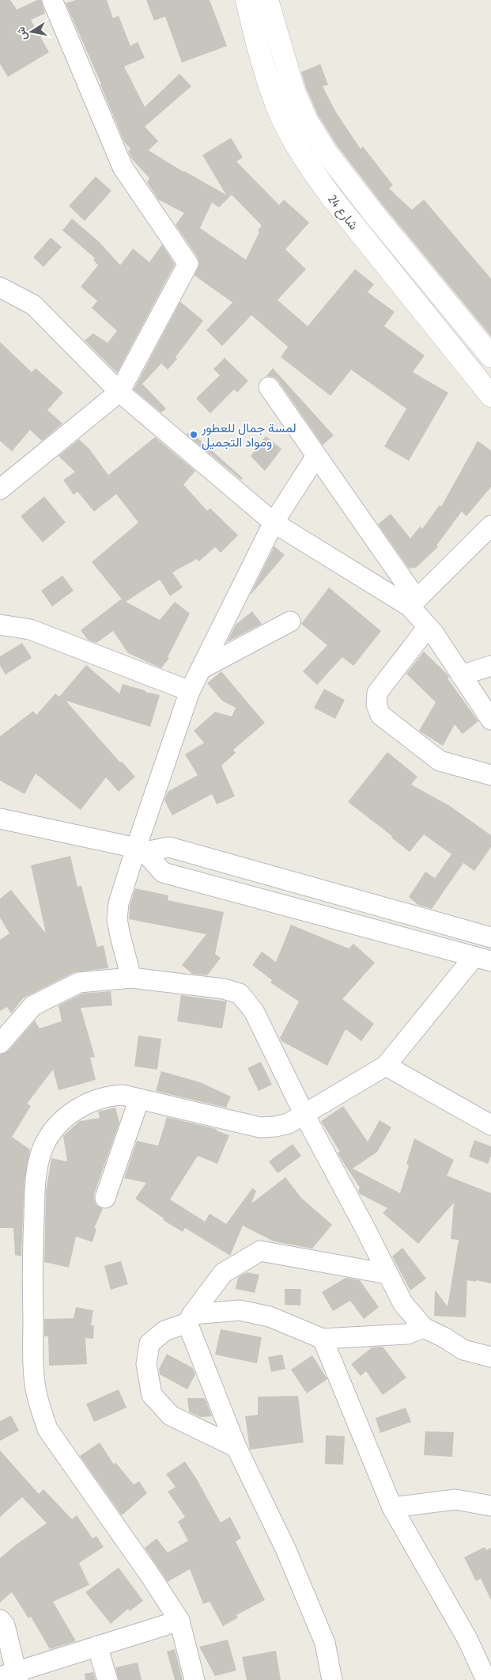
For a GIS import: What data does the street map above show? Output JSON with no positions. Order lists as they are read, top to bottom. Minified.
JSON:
{"streets":{"street":["شارع 24"]},"places":["لمسة جمال للعطور ومواد التجميل"],"north":"left"}
